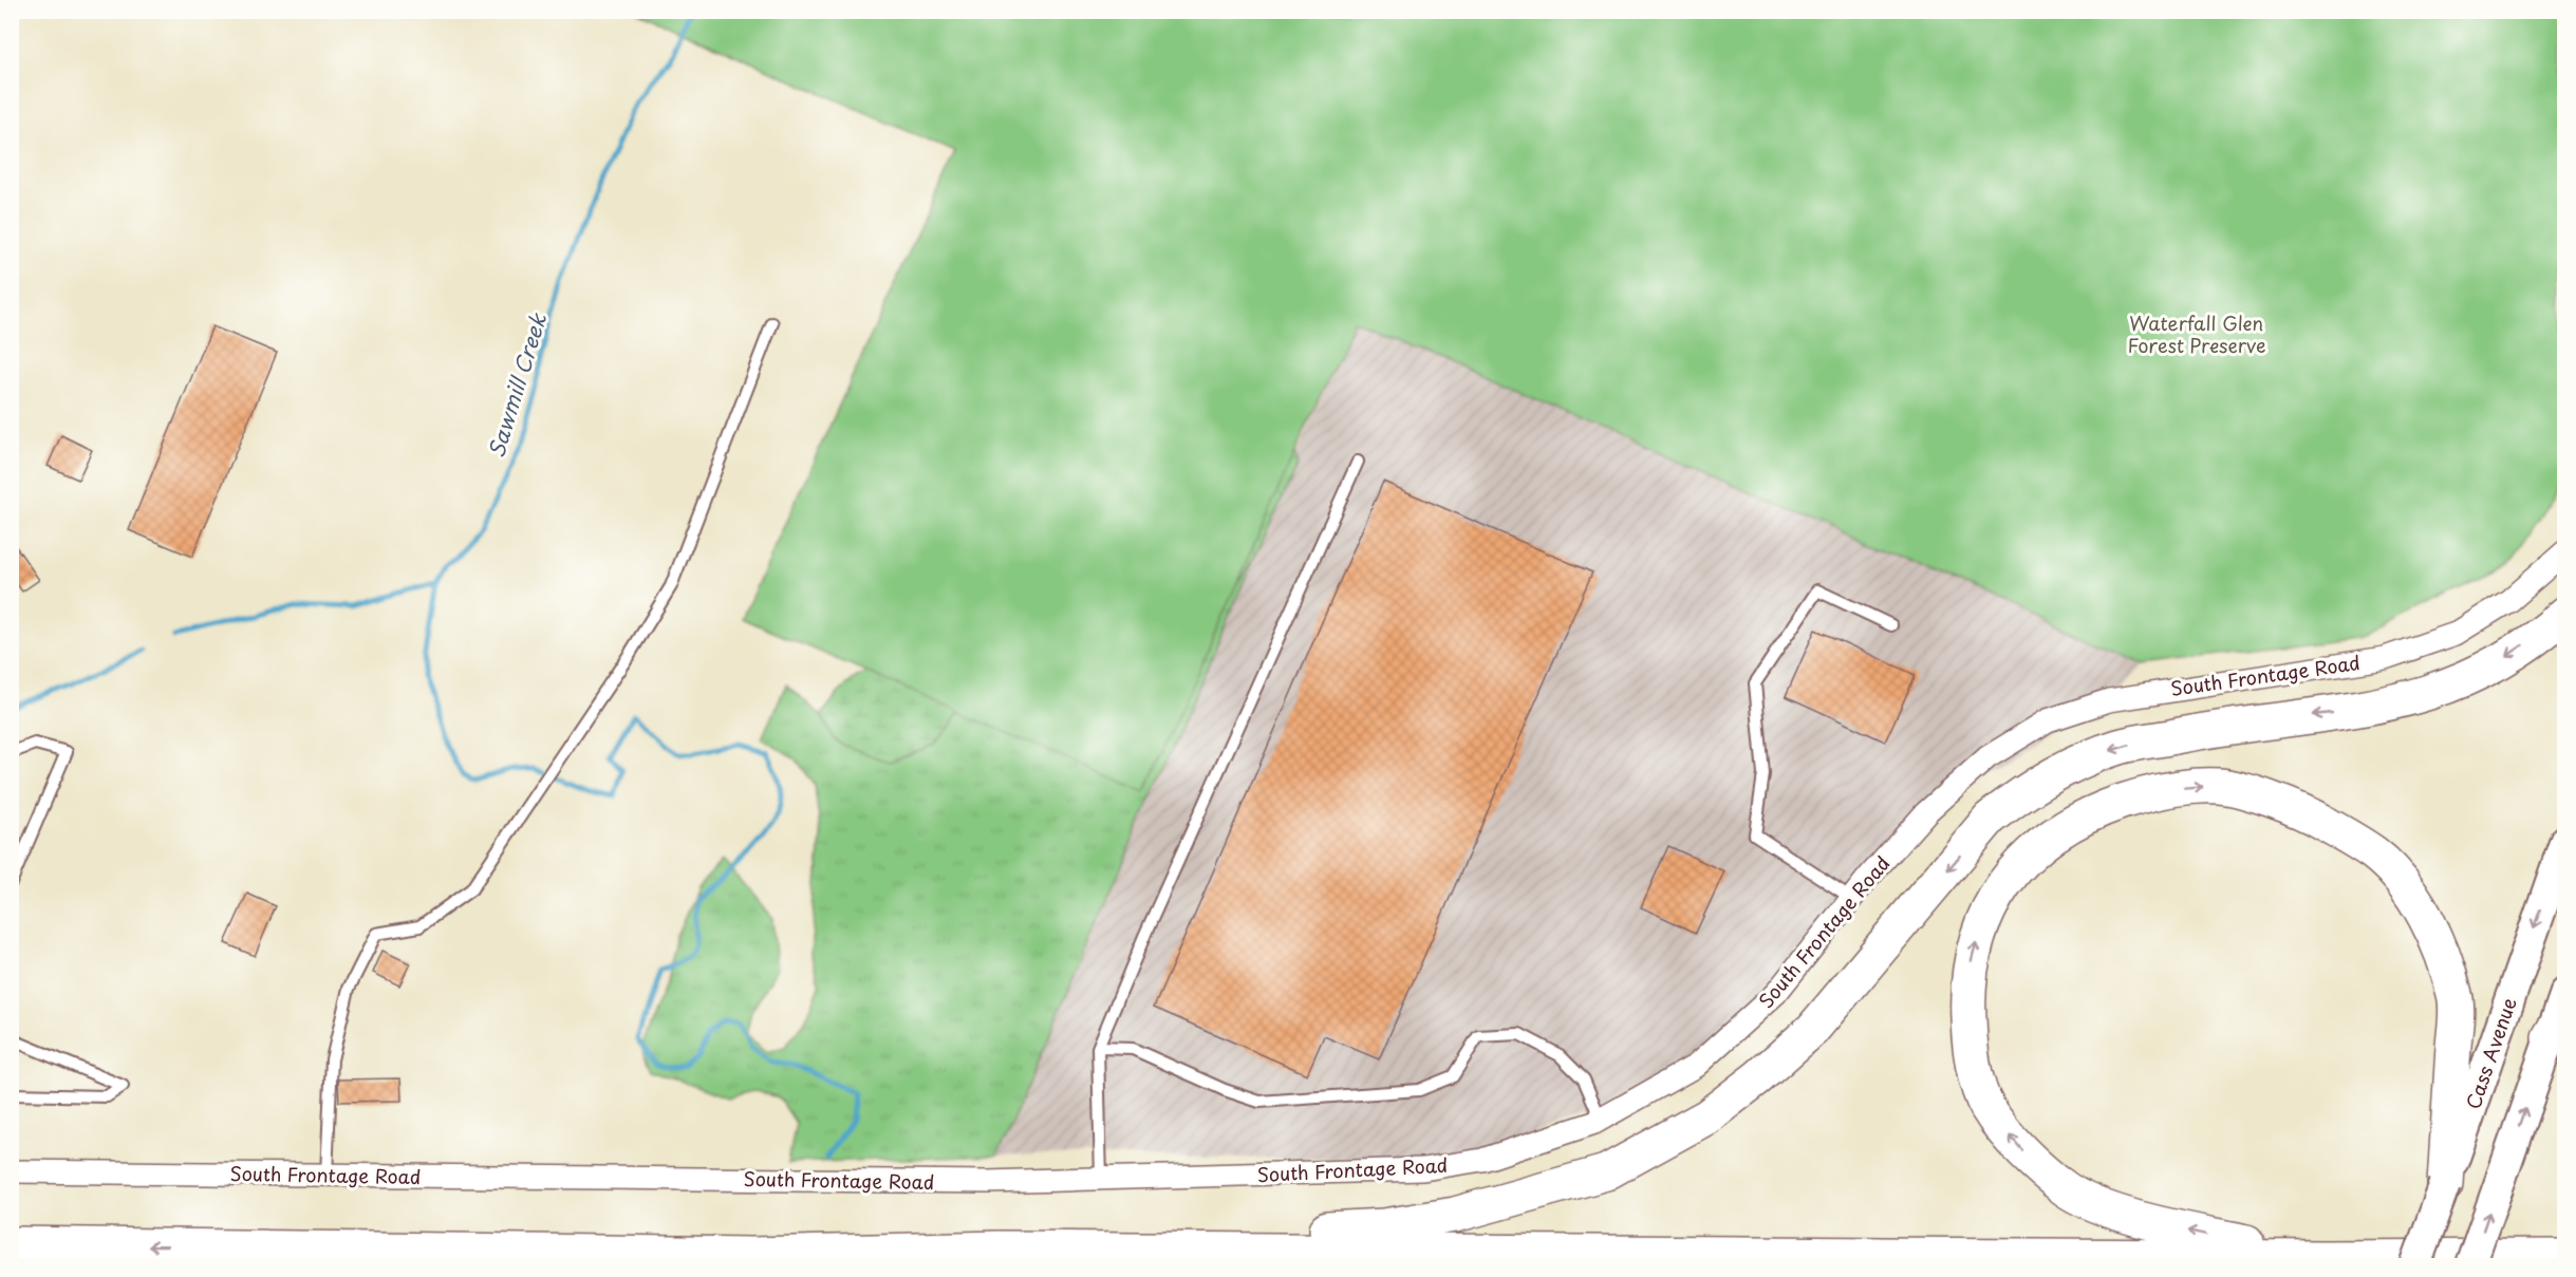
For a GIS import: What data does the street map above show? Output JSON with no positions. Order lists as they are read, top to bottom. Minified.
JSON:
{"streets":{"main road":["Cass Avenue"],"street":["South Frontage Road"]},"water":["Sawmill Creek"],"parks":["Waterfall Glen Forest Preserve"]}
